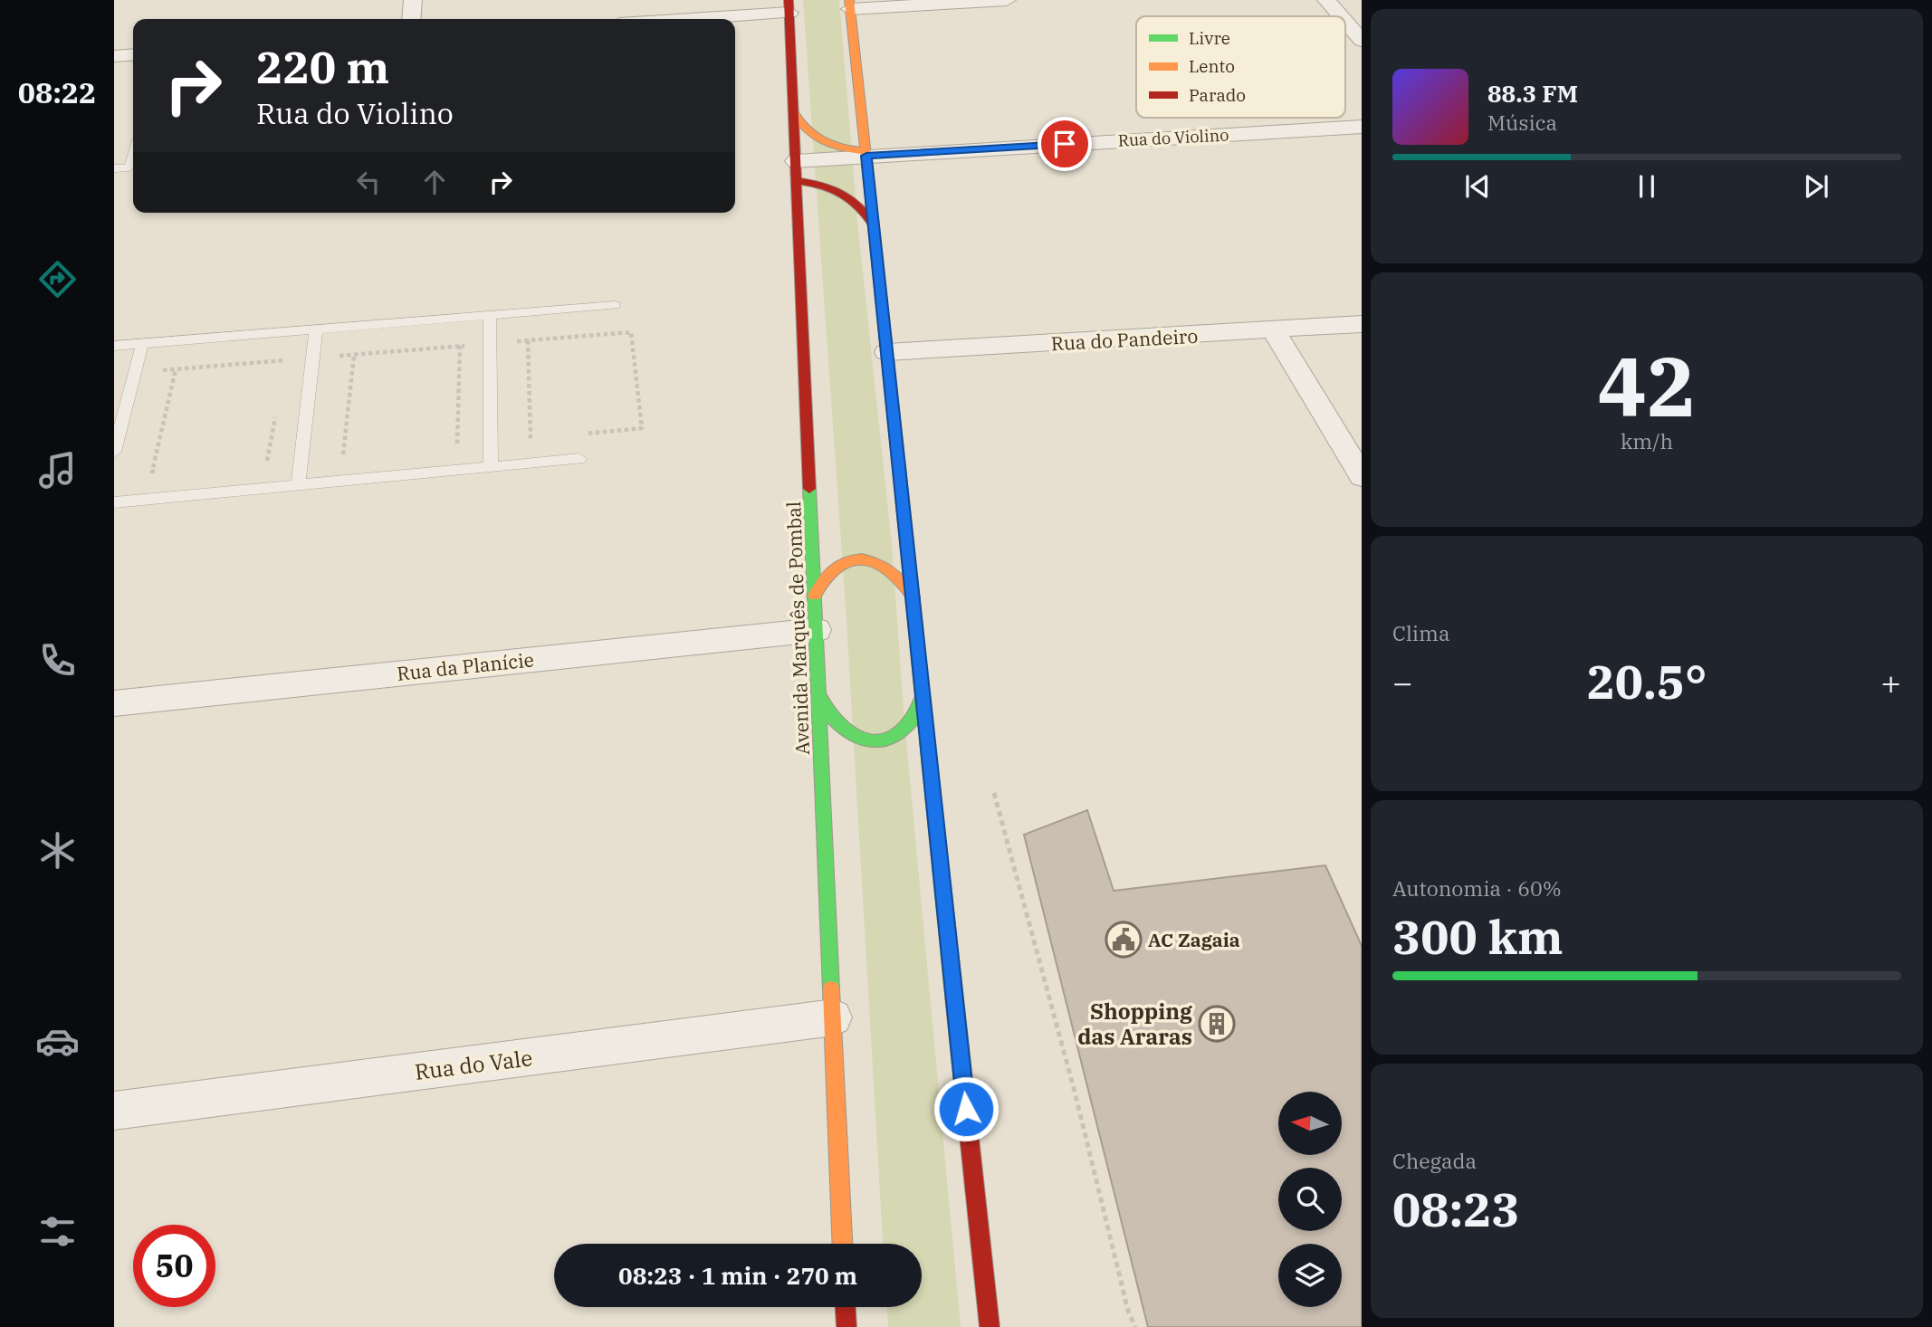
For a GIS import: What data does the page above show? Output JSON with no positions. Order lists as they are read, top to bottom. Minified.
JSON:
{"streets":{"main road":["Avenida Marquês de Pombal"],"street":["Rua do Violino","Rua do Pandeiro","Rua da Planície","Rua do Vale"]},"crossings":[["Rua do Violino","Avenida Marquês de Pombal"],["Avenida Marquês de Pombal","Rua da Planície"],["Avenida Marquês de Pombal","Rua do Vale"]],"places":{"public building":["AC Zagaia"],"building":["Shopping das Araras"]},"legend":["Livre","Lento","Parado"],"north":"left","page":{"tabs":"08:22","turn":["220 m","Rua do Violino"],"song":["88.3 FM","Música"],"tile":[["42","km/h"],"Clima",["Autonomia · 60%","300 km"],["Chegada","08:23"]],"heat":["−","20.5°","+"],"limit":"50","trip":"08:23 · 1 min · 270 m"}}
